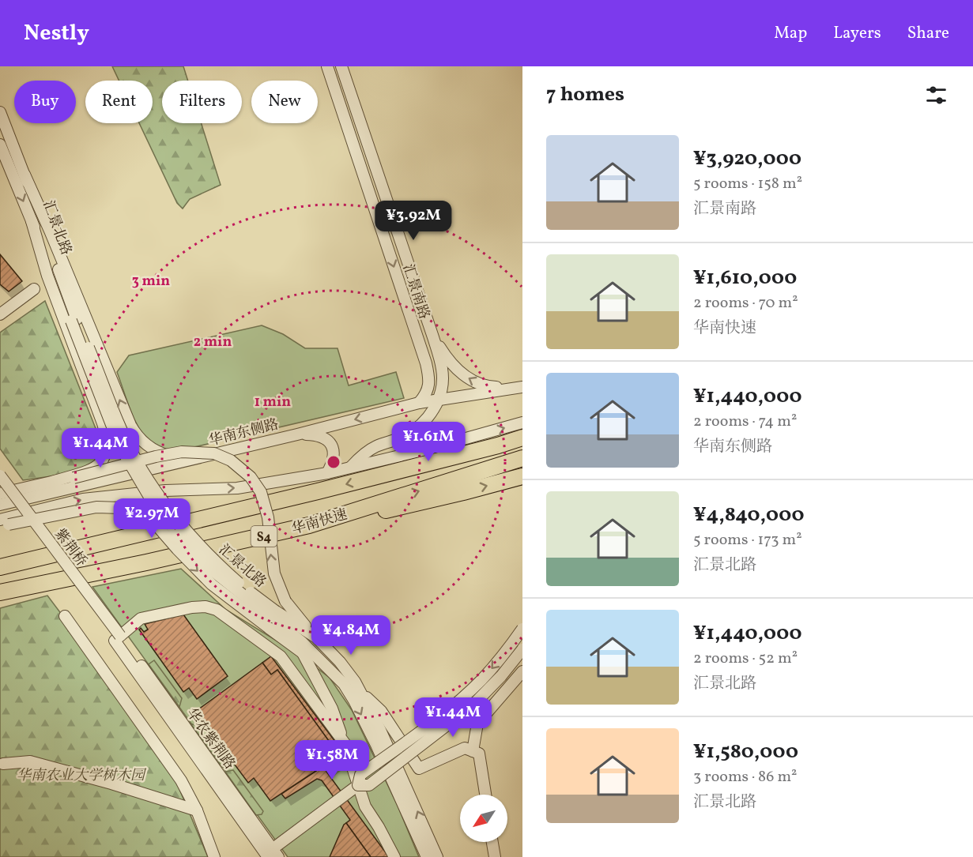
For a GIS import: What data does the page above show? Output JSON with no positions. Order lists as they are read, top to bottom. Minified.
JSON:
{"streets":{"highway":["华南快速","S4"],"street":["汇景北路","汇景南路","华南东侧路","紫荆桥","华农紫荆路"]},"crossings":[["汇景南路","华南东侧路"],["紫荆桥","华农紫荆路"]],"parks":["华南农业大学树木园"],"north":"bottom left","page":{"header":"Nestly","nav":["Map","Layers","Share"],"heading":"7 homes","chip":["Buy","Rent","Filters","New"],"list":[{"name":"¥3,920,000","note":"5 rooms · 158 m² · 汇景南路"},{"name":"¥1,610,000","note":"2 rooms · 70 m² · 华南快速"},{"name":"¥1,440,000","note":"2 rooms · 74 m² · 华南东侧路"},{"name":"¥4,840,000","note":"5 rooms · 173 m² · 汇景北路"},{"name":"¥1,440,000","note":"2 rooms · 52 m² · 汇景北路"},{"name":"¥1,580,000","note":"3 rooms · 86 m² · 汇景北路"}],"price":["¥3.92M","¥1.61M","¥1.44M","¥2.97M","¥4.84M","¥1.44M","¥1.58M"]},"rings":["3 min","2 min","1 min"]}
